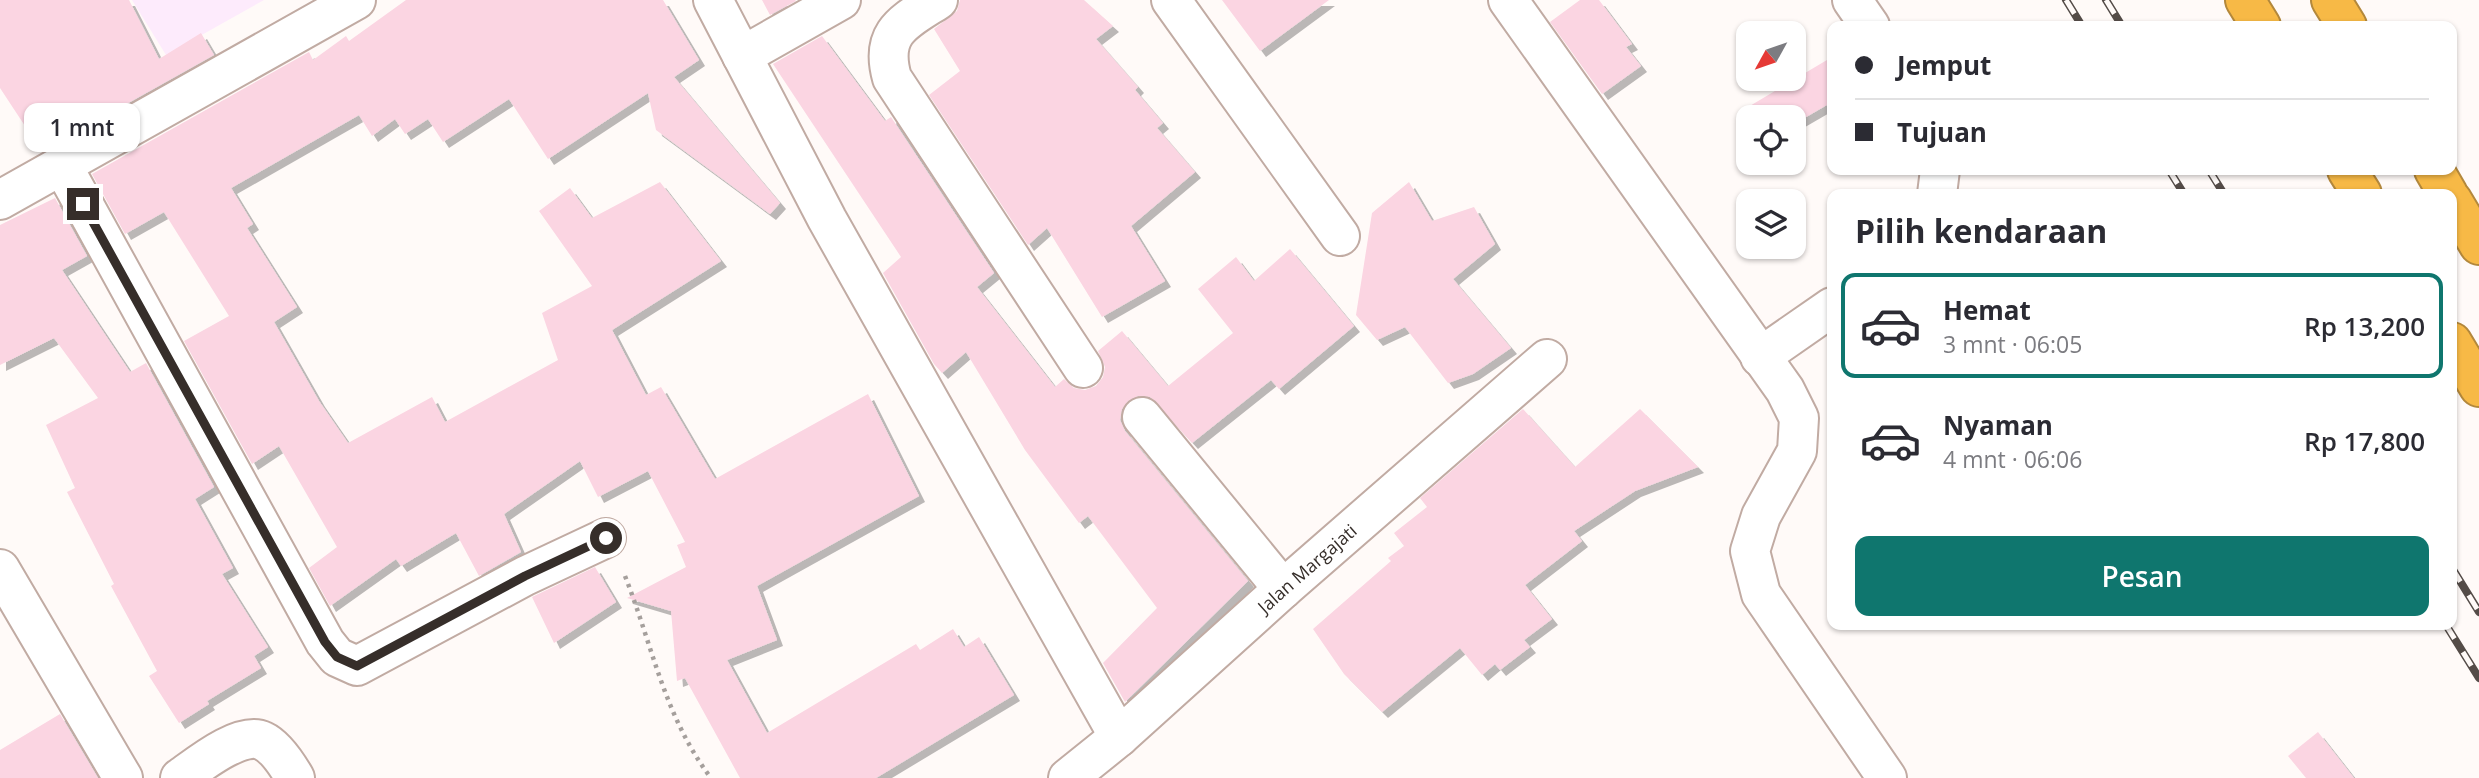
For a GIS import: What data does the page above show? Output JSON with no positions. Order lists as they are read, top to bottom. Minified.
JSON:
{"streets":{"street":["Jalan Margajati"]},"north":"bottom left","page":{"banner":["Jemput","Tujuan"],"bubble":"1 mnt","heading":"Pilih kendaraan","list":[{"name":"Hemat","note":"3 mnt · 06:05","value":"Rp 13,200"},{"name":"Nyaman","note":"4 mnt · 06:06","value":"Rp 17,800"}],"buttons":"Pesan"}}
